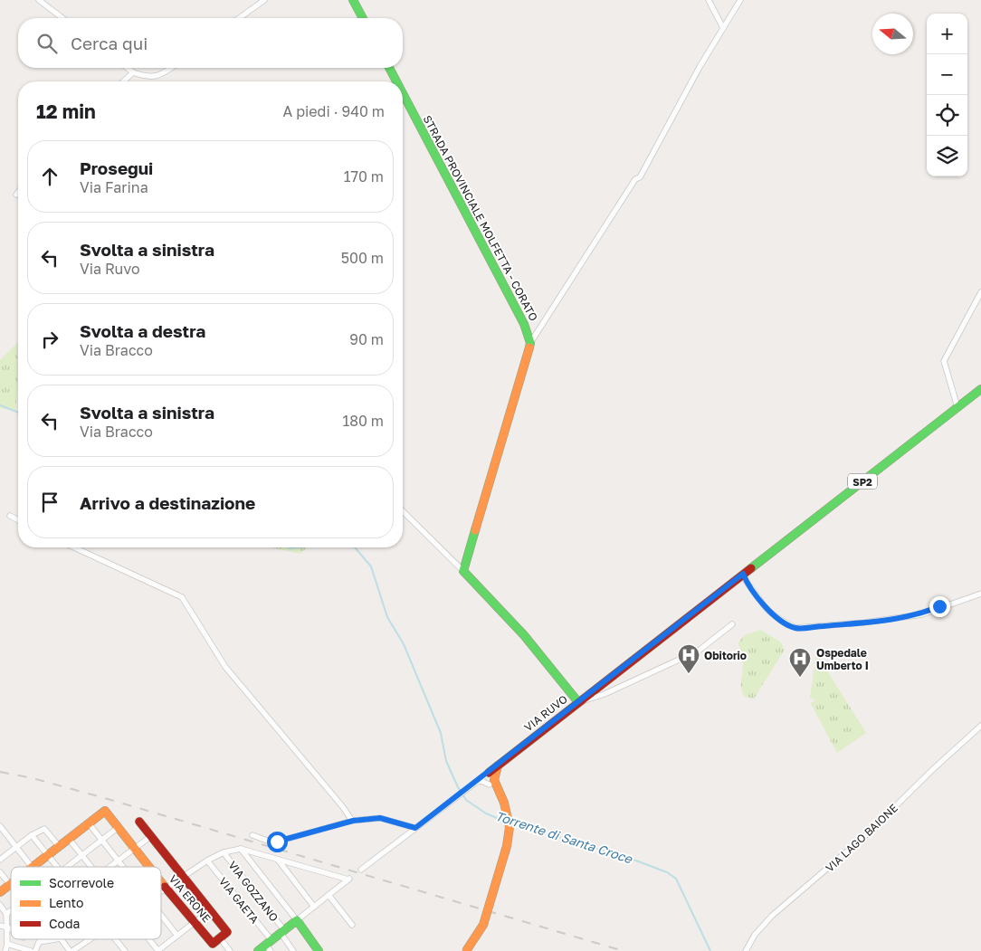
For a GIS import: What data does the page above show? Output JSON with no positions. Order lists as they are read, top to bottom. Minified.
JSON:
{"streets":{"street":["STRADA PROVINCIALE MOLFETTA - CORATO","SP2","VIA RUVO","VIA LAGO BAIONE","VIA GOZZANO","VIA ERONE","VIA GAETA"]},"crossings":[["SP2","VIA RUVO"]],"water":["Torrente di Santa Croce"],"places":{"hospital":["Obitorio","Ospedale Umberto I"]},"legend":["Scorrevole","Lento","Coda"],"north":"left","page":{"map_buttons":["+","−"],"search":"Cerca qui","heading":["12 min","A piedi · 940 m"],"list":[["Prosegui","Via Farina","170 m"],["Svolta a sinistra","Via Ruvo","500 m"],["Svolta a destra","Via Bracco","90 m"],["Svolta a sinistra","Via Bracco","180 m"],"Arrivo a destinazione"]}}
